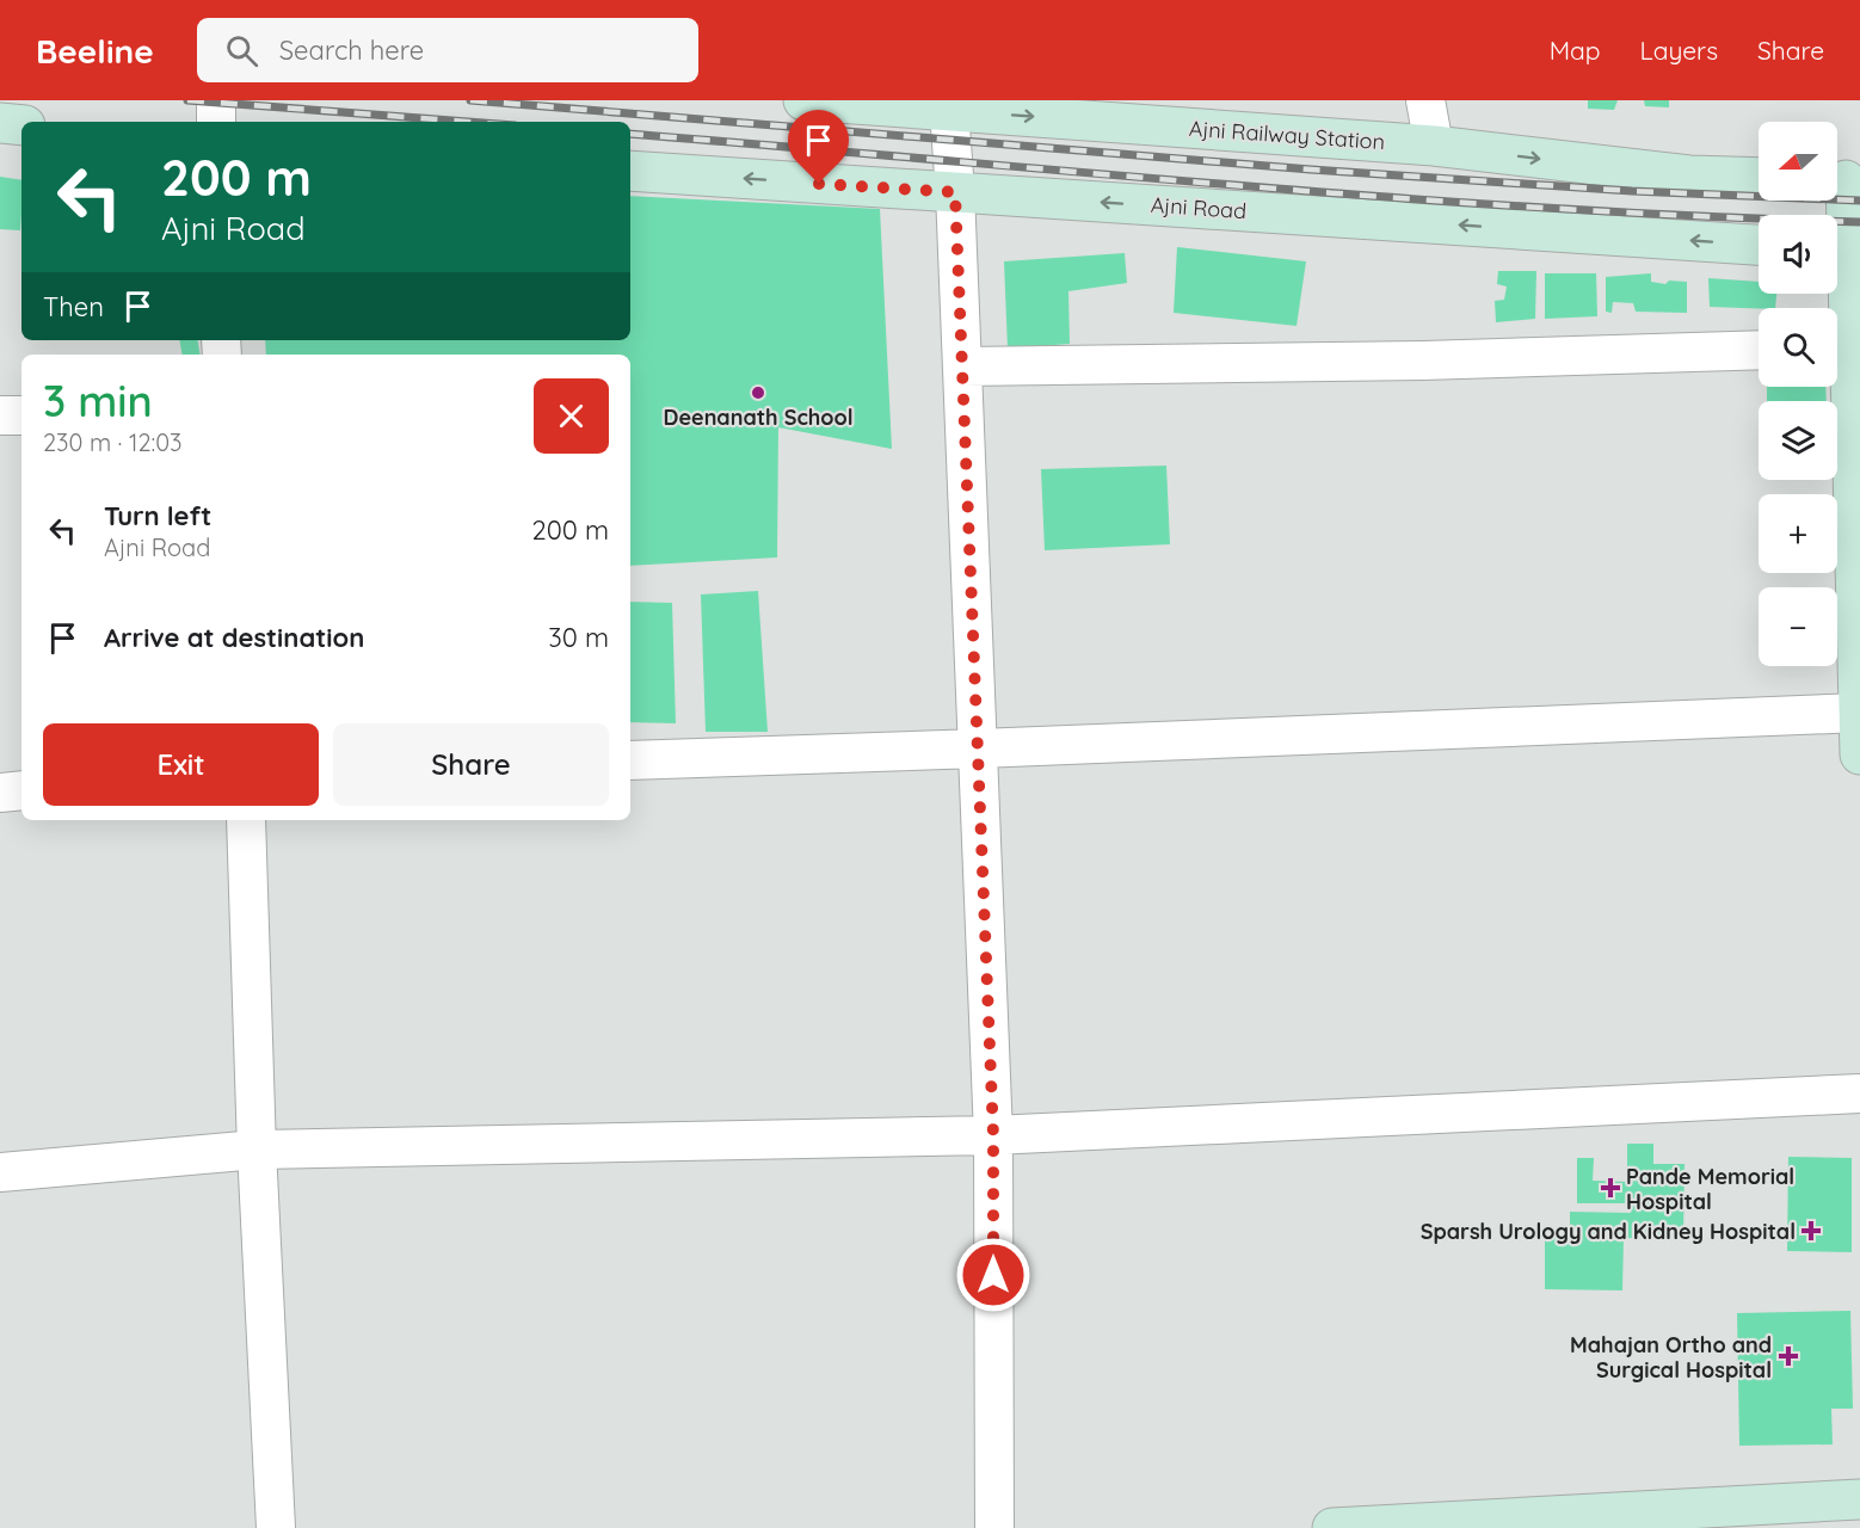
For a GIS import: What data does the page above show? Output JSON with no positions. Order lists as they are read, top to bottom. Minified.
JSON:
{"streets":{"main road":["Ajni Railway Station","Ajni Road"]},"one_way":["Ajni Railway Station","Ajni Road"],"places":{"other":["Deenanath School"],"health":["Pande Memorial Hospital","Sparsh Urology and Kidney Hospital","Mahajan Ortho and Surgical Hospital"]},"north":"left","page":{"header":"Beeline","search":"Search here","nav":["Map","Layers","Share"],"map_buttons":["+","−"],"turn":["200 m","Ajni Road"],"then":"Then","heading":["3 min","230 m · 12:03"],"list":[{"name":"Turn left","note":"Ajni Road","value":"200 m"},{"name":"Arrive at destination","value":"30 m"}],"buttons":["Exit","Share"]}}
